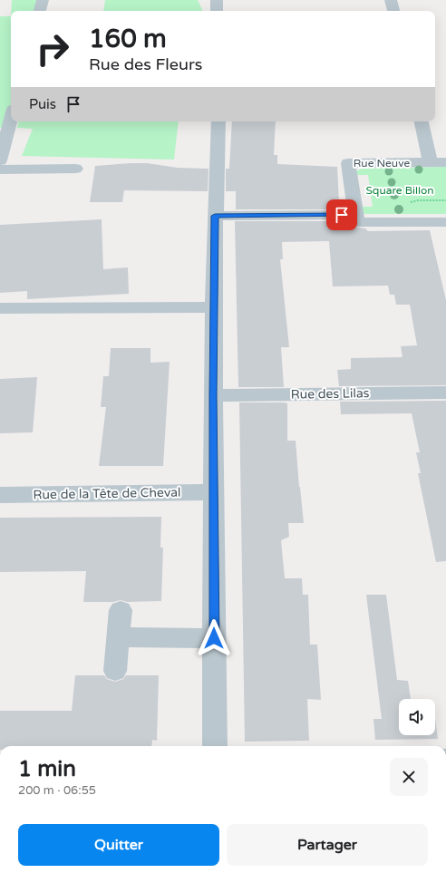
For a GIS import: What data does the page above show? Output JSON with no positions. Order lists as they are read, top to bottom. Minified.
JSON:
{"streets":{"street":["Rue Neuve","Rue des Lilas","Rue de la Tête de Cheval"]},"parks":["Square Billon"],"page":{"turn":["160 m","Rue des Fleurs"],"then":"Puis","heading":["1 min","200 m · 06:55"],"buttons":["Quitter","Partager"]}}
